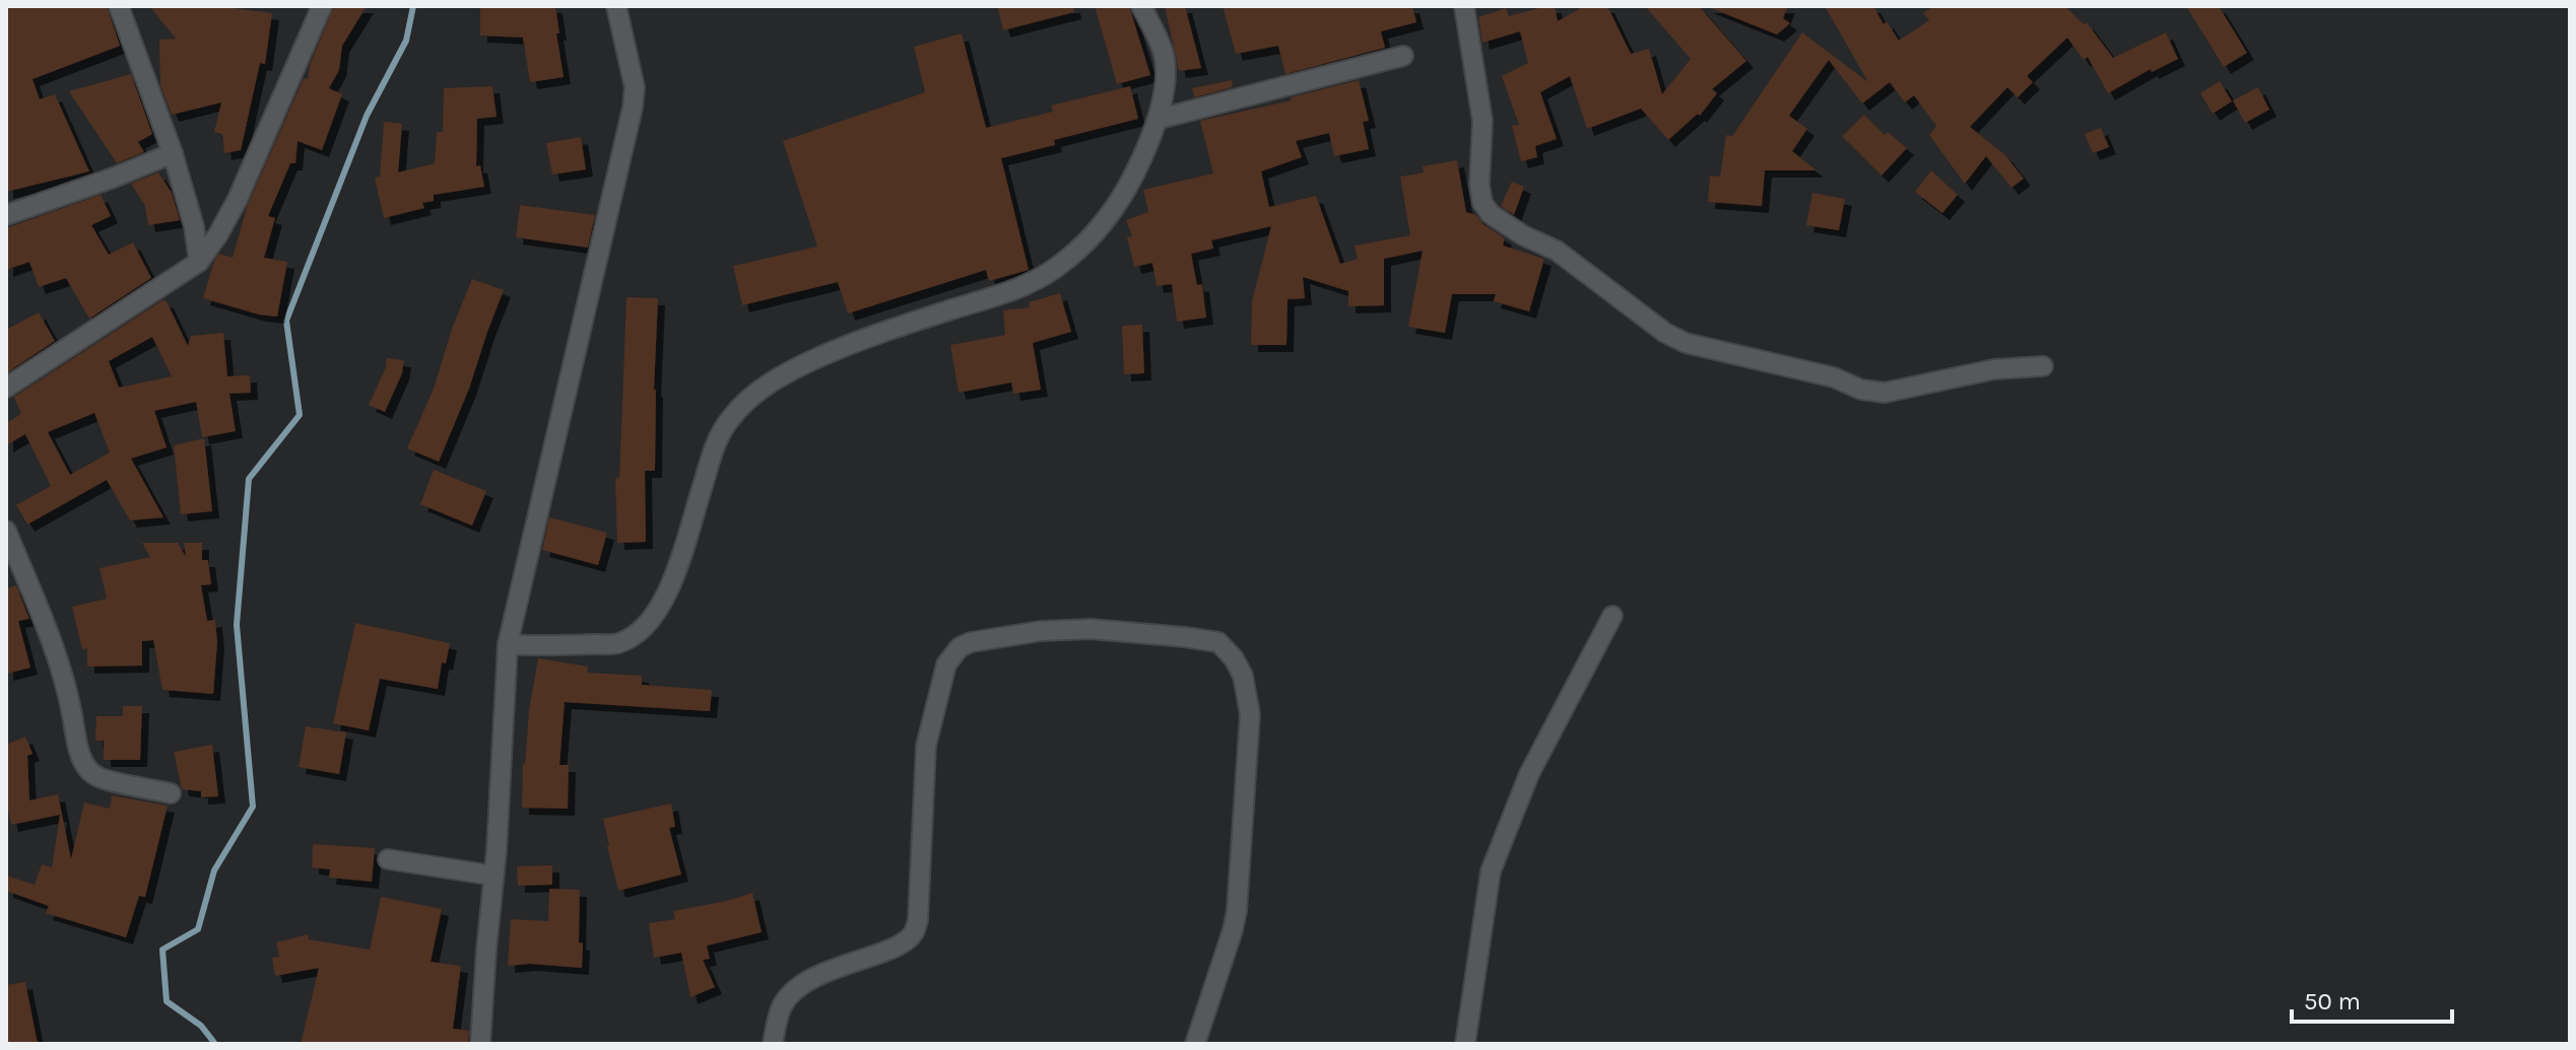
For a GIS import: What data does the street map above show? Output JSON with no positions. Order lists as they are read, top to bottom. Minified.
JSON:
{"scale_bar":"50 m"}
